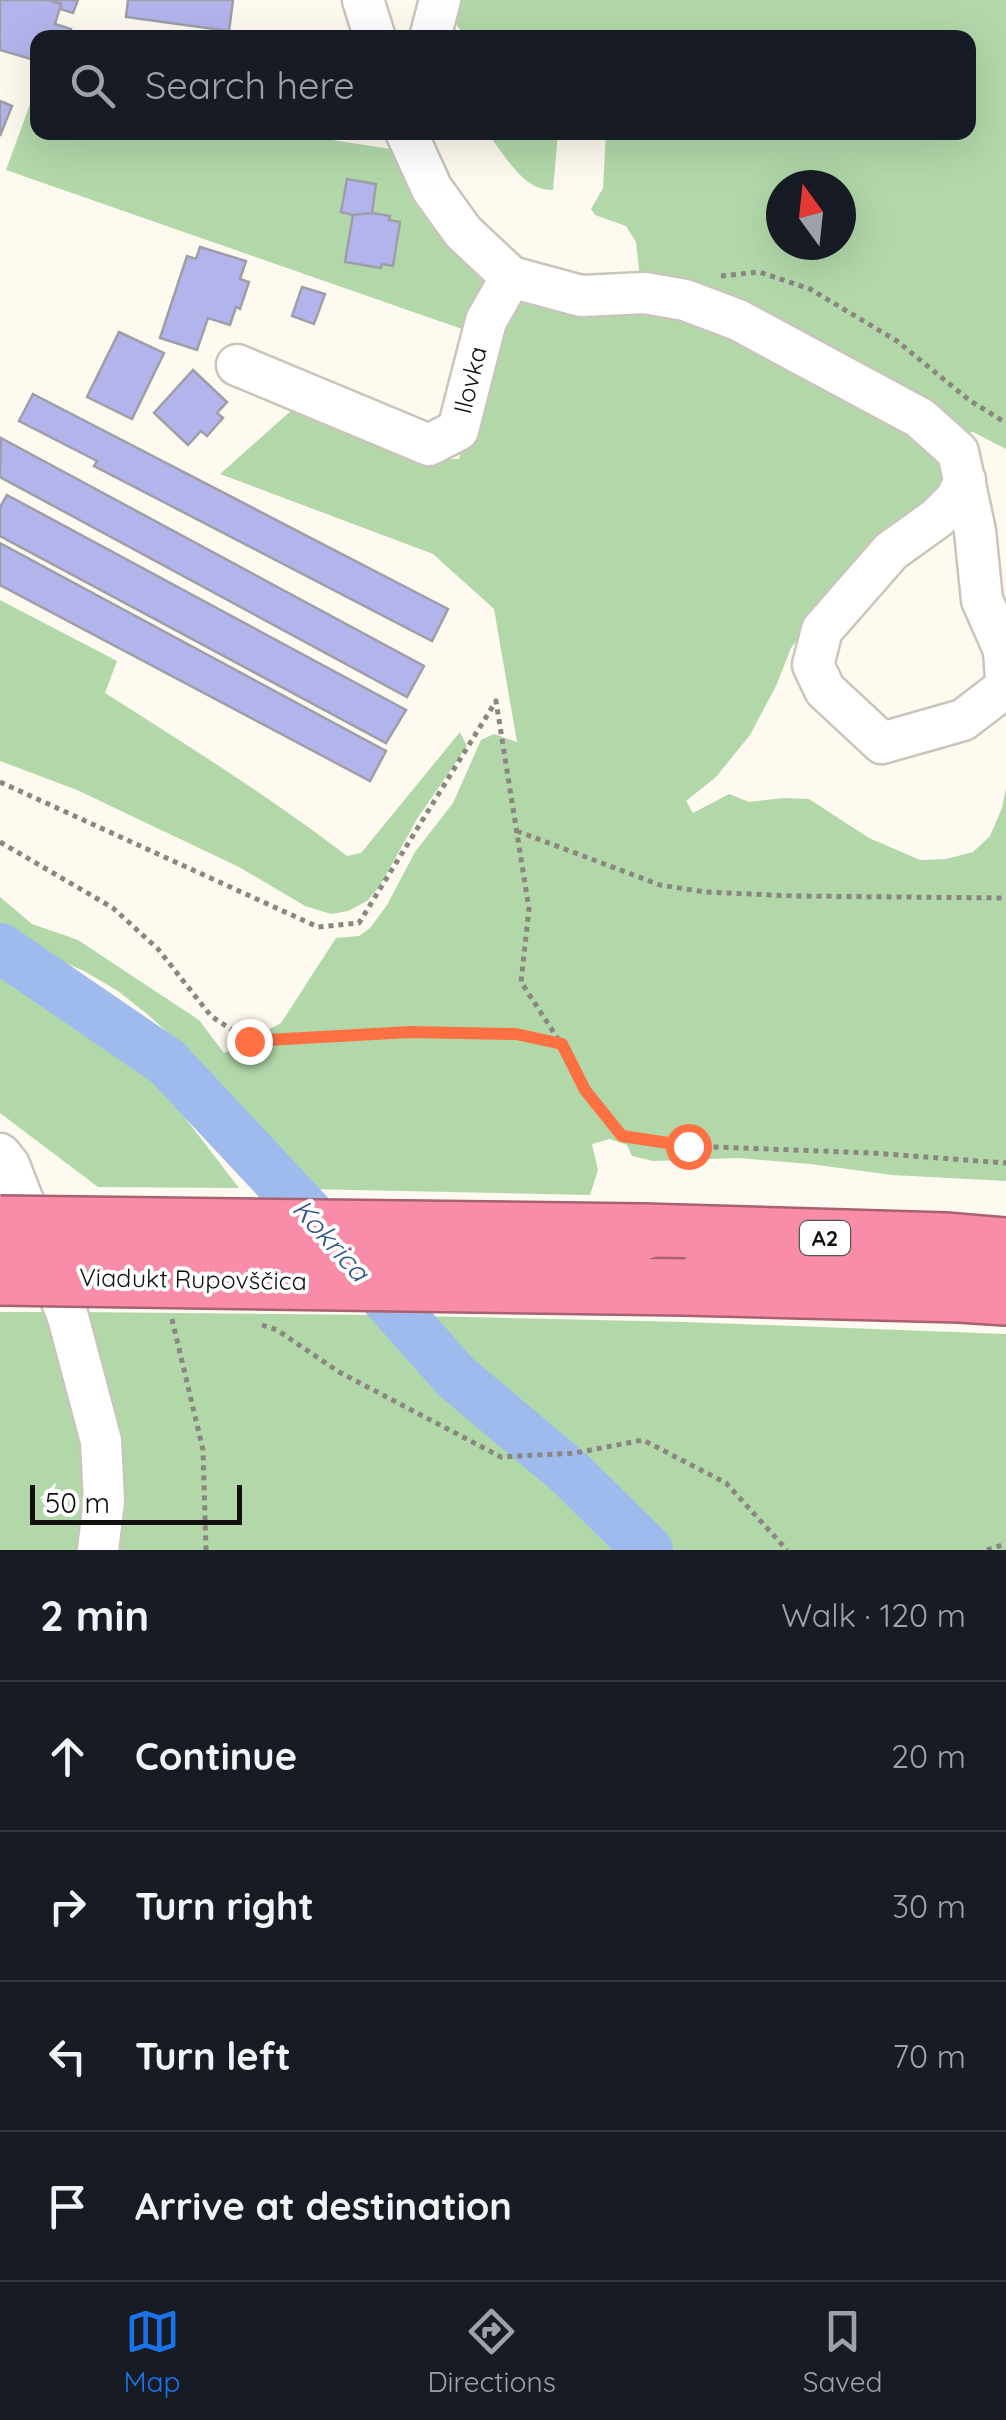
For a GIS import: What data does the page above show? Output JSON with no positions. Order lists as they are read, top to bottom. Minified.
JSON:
{"streets":{"highway":["A2","Viadukt Rupovščica"],"street":["Ilovka"]},"water":["Kokrica"],"scale_bar":"50 m","north":"top","page":{"search":"Search here","scale":"50 m","heading":["2 min","Walk · 120 m"],"list":[["Continue","20 m"],["Turn right","30 m"],["Turn left","70 m"],"Arrive at destination"],"nav":["Map","Directions","Saved"]}}
